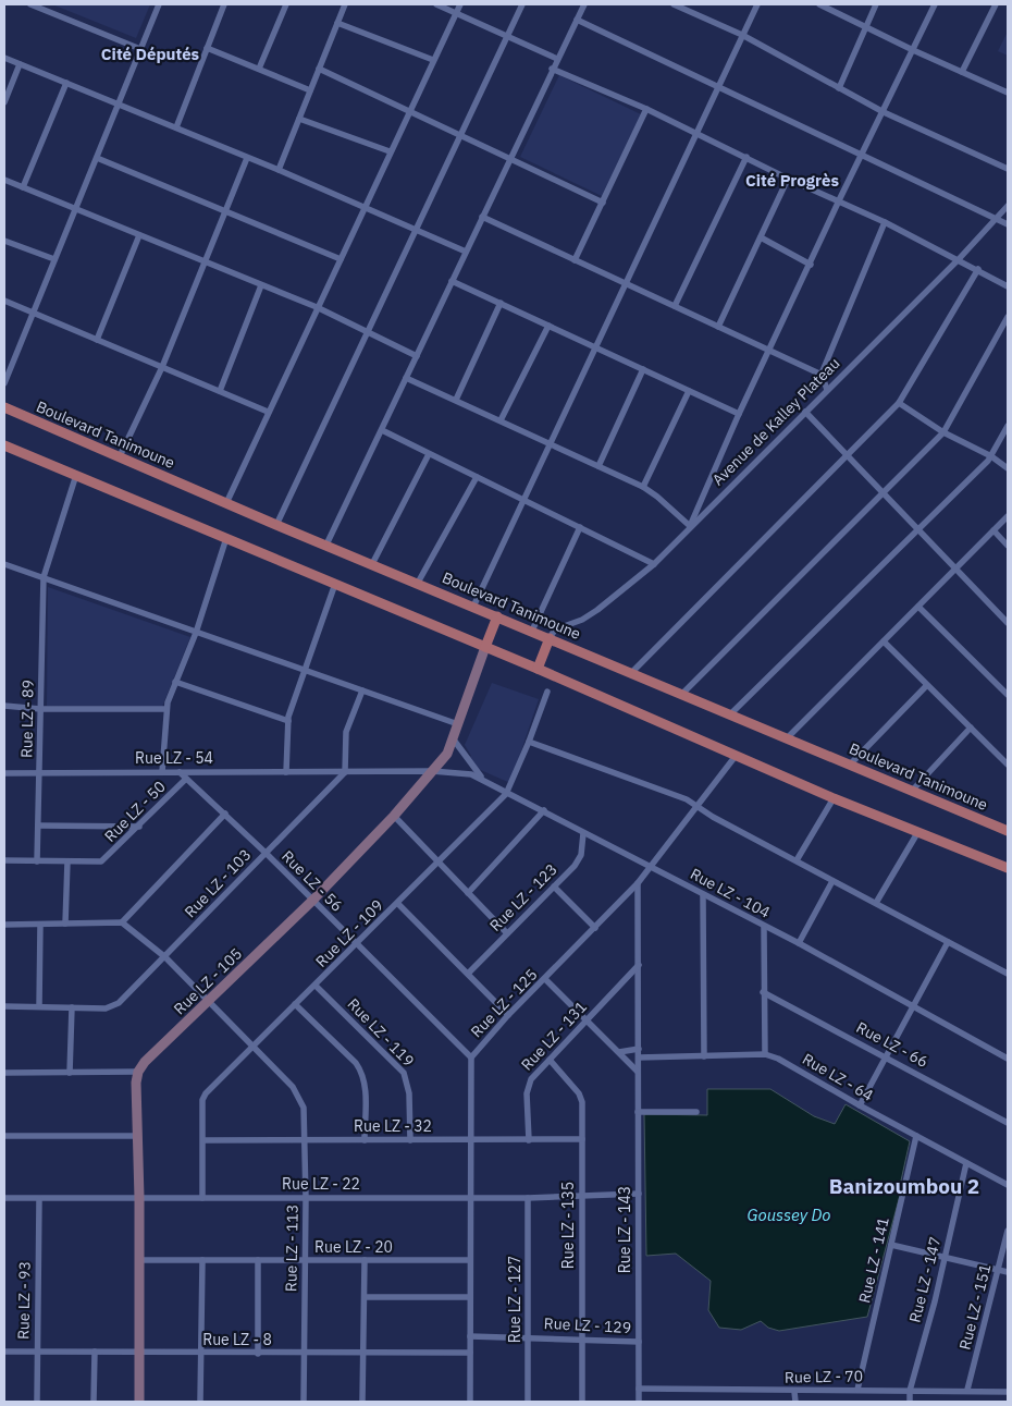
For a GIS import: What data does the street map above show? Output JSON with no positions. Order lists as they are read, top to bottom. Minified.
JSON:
{"streets":{"main road":["Boulevard Tanimoune","Rue LZ - 105"],"street":["Avenue de Kalley Plateau","Rue LZ - 89","Rue LZ - 54","Rue LZ - 50","Rue LZ - 56","Rue LZ - 103","Rue LZ - 104","Rue LZ - 123","Rue LZ - 109","Rue LZ - 125","Rue LZ - 119","Rue LZ - 131","Rue LZ - 66","Rue LZ - 64","Rue LZ - 32","Rue LZ - 22","Rue LZ - 135","Rue LZ - 143","Rue LZ - 20","Rue LZ - 113","Rue LZ - 141","Rue LZ - 147","Rue LZ - 127","Rue LZ - 93","Rue LZ - 151","Rue LZ - 129","Rue LZ - 8","Rue LZ - 70"]},"crossings":[["Avenue de Kalley Plateau","Boulevard Tanimoune"],["Rue LZ - 89","Rue LZ - 54"],["Rue LZ - 89","Rue LZ - 50"],["Rue LZ - 54","Rue LZ - 56"],["Rue LZ - 54","Rue LZ - 103"],["Rue LZ - 54","Rue LZ - 104"],["Rue LZ - 50","Rue LZ - 56"],["Rue LZ - 56","Rue LZ - 103"],["Rue LZ - 56","Rue LZ - 109"],["Rue LZ - 56","Rue LZ - 105"],["Rue LZ - 56","Rue LZ - 125"],["Rue LZ - 103","Rue LZ - 104"],["Rue LZ - 103","Rue LZ - 113"],["Rue LZ - 104","Rue LZ - 123"],["Rue LZ - 104","Rue LZ - 109"],["Rue LZ - 104","Rue LZ - 105"],["Rue LZ - 104","Rue LZ - 125"],["Rue LZ - 109","Rue LZ - 119"],["Rue LZ - 109","Rue LZ - 32"],["Rue LZ - 109","Rue LZ - 22"],["Rue LZ - 109","Rue LZ - 113"],["Rue LZ - 105","Rue LZ - 113"],["Rue LZ - 125","Rue LZ - 32"],["Rue LZ - 125","Rue LZ - 22"],["Rue LZ - 125","Rue LZ - 20"],["Rue LZ - 125","Rue LZ - 129"],["Rue LZ - 125","Rue LZ - 8"],["Rue LZ - 119","Rue LZ - 32"],["Rue LZ - 131","Rue LZ - 32"],["Rue LZ - 131","Rue LZ - 135"],["Rue LZ - 64","Rue LZ - 143"],["Rue LZ - 64","Rue LZ - 141"],["Rue LZ - 64","Rue LZ - 147"],["Rue LZ - 32","Rue LZ - 135"],["Rue LZ - 32","Rue LZ - 113"],["Rue LZ - 22","Rue LZ - 135"],["Rue LZ - 22","Rue LZ - 143"],["Rue LZ - 22","Rue LZ - 113"],["Rue LZ - 22","Rue LZ - 127"],["Rue LZ - 22","Rue LZ - 93"],["Rue LZ - 135","Rue LZ - 129"],["Rue LZ - 143","Rue LZ - 129"],["Rue LZ - 143","Rue LZ - 70"],["Rue LZ - 20","Rue LZ - 113"],["Rue LZ - 113","Rue LZ - 8"],["Rue LZ - 141","Rue LZ - 70"],["Rue LZ - 147","Rue LZ - 70"],["Rue LZ - 127","Rue LZ - 129"],["Rue LZ - 93","Rue LZ - 8"],["Rue LZ - 151","Rue LZ - 70"]],"districts":["Cité Députés","Cité Progrès","Banizoumbou 2"],"water":["Goussey Do"]}
